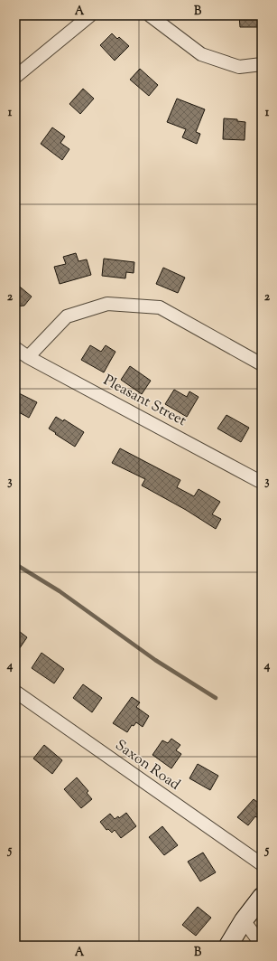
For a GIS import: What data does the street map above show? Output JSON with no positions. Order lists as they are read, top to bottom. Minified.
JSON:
{"streets":{"street":["Pleasant Street","Saxon Road"]},"grid":{"columns":["A","B"],"rows":["1","2","3","4","5"]}}
